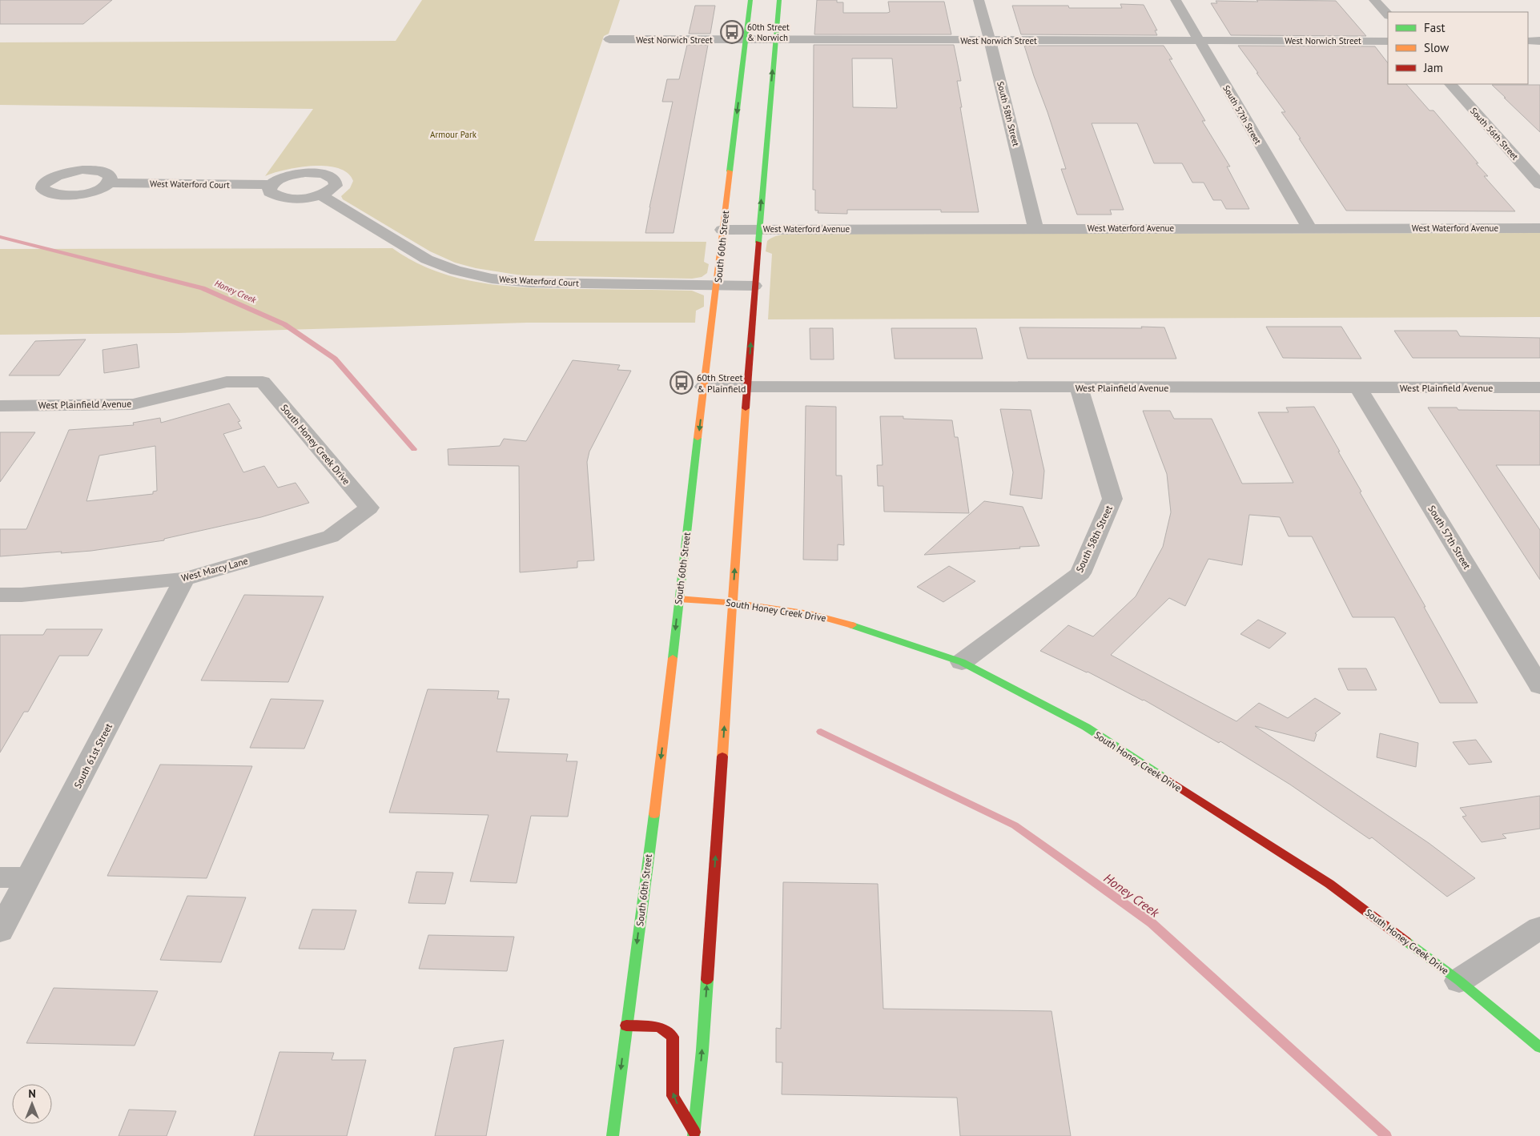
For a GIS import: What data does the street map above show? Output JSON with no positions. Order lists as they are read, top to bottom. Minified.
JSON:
{"streets":{"main road":["South 60th Street","South Honey Creek Drive"],"street":["West Norwich Street","South 58th Street","South 57th Street","South 56th Street","West Waterford Court","West Waterford Avenue","West Plainfield Avenue","West Marcy Lane","South 61st Street"]},"crossings":[["West Norwich Street","South 58th Street"],["West Norwich Street","South 57th Street"],["West Norwich Street","South 60th Street"],["South 58th Street","West Waterford Avenue"],["South 58th Street","West Plainfield Avenue"],["South 58th Street","South Honey Creek Drive"],["South 57th Street","West Waterford Avenue"],["South 57th Street","West Plainfield Avenue"],["West Waterford Court","South 60th Street"],["West Waterford Avenue","South 60th Street"],["South 60th Street","West Plainfield Avenue"],["South 60th Street","South Honey Creek Drive"],["West Plainfield Avenue","South Honey Creek Drive"],["South Honey Creek Drive","West Marcy Lane"],["West Marcy Lane","South 61st Street"]],"water":["Honey Creek"],"parks":["Armour Park"],"places":{"bus stop":["60th Street & Norwich","60th Street & Plainfield"]},"legend":["Fast","Slow","Jam"],"north":"top"}
